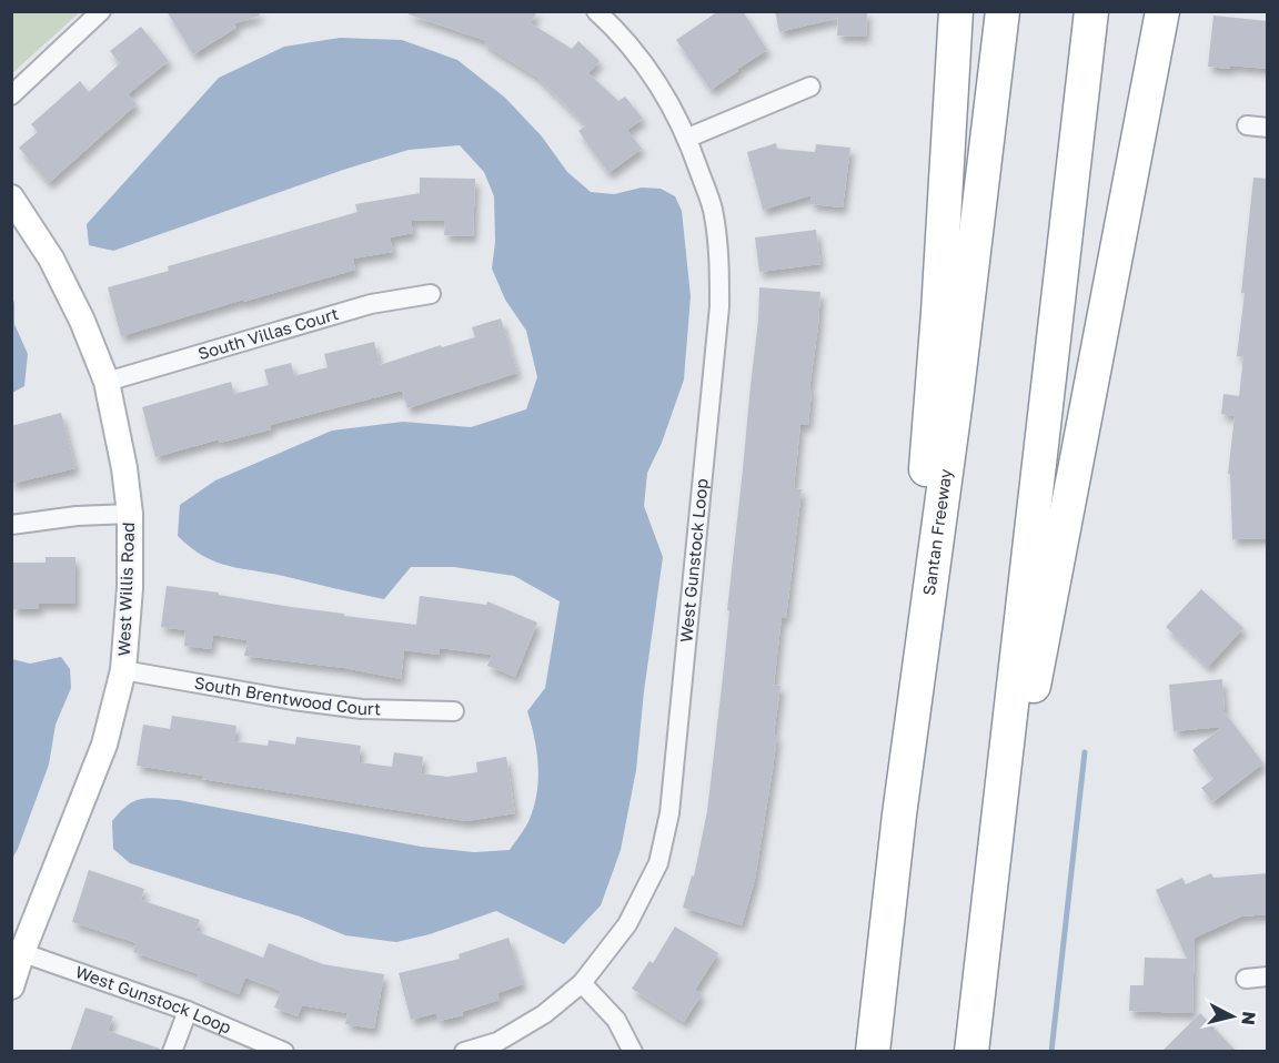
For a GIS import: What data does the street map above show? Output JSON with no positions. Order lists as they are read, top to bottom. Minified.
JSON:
{"streets":{"highway":["Santan Freeway"],"street":["South Villas Court","West Gunstock Loop","West Willis Road","South Brentwood Court"]},"crossings":[["South Villas Court","West Willis Road"],["West Gunstock Loop","West Willis Road"],["West Willis Road","South Brentwood Court"]],"north":"right"}
